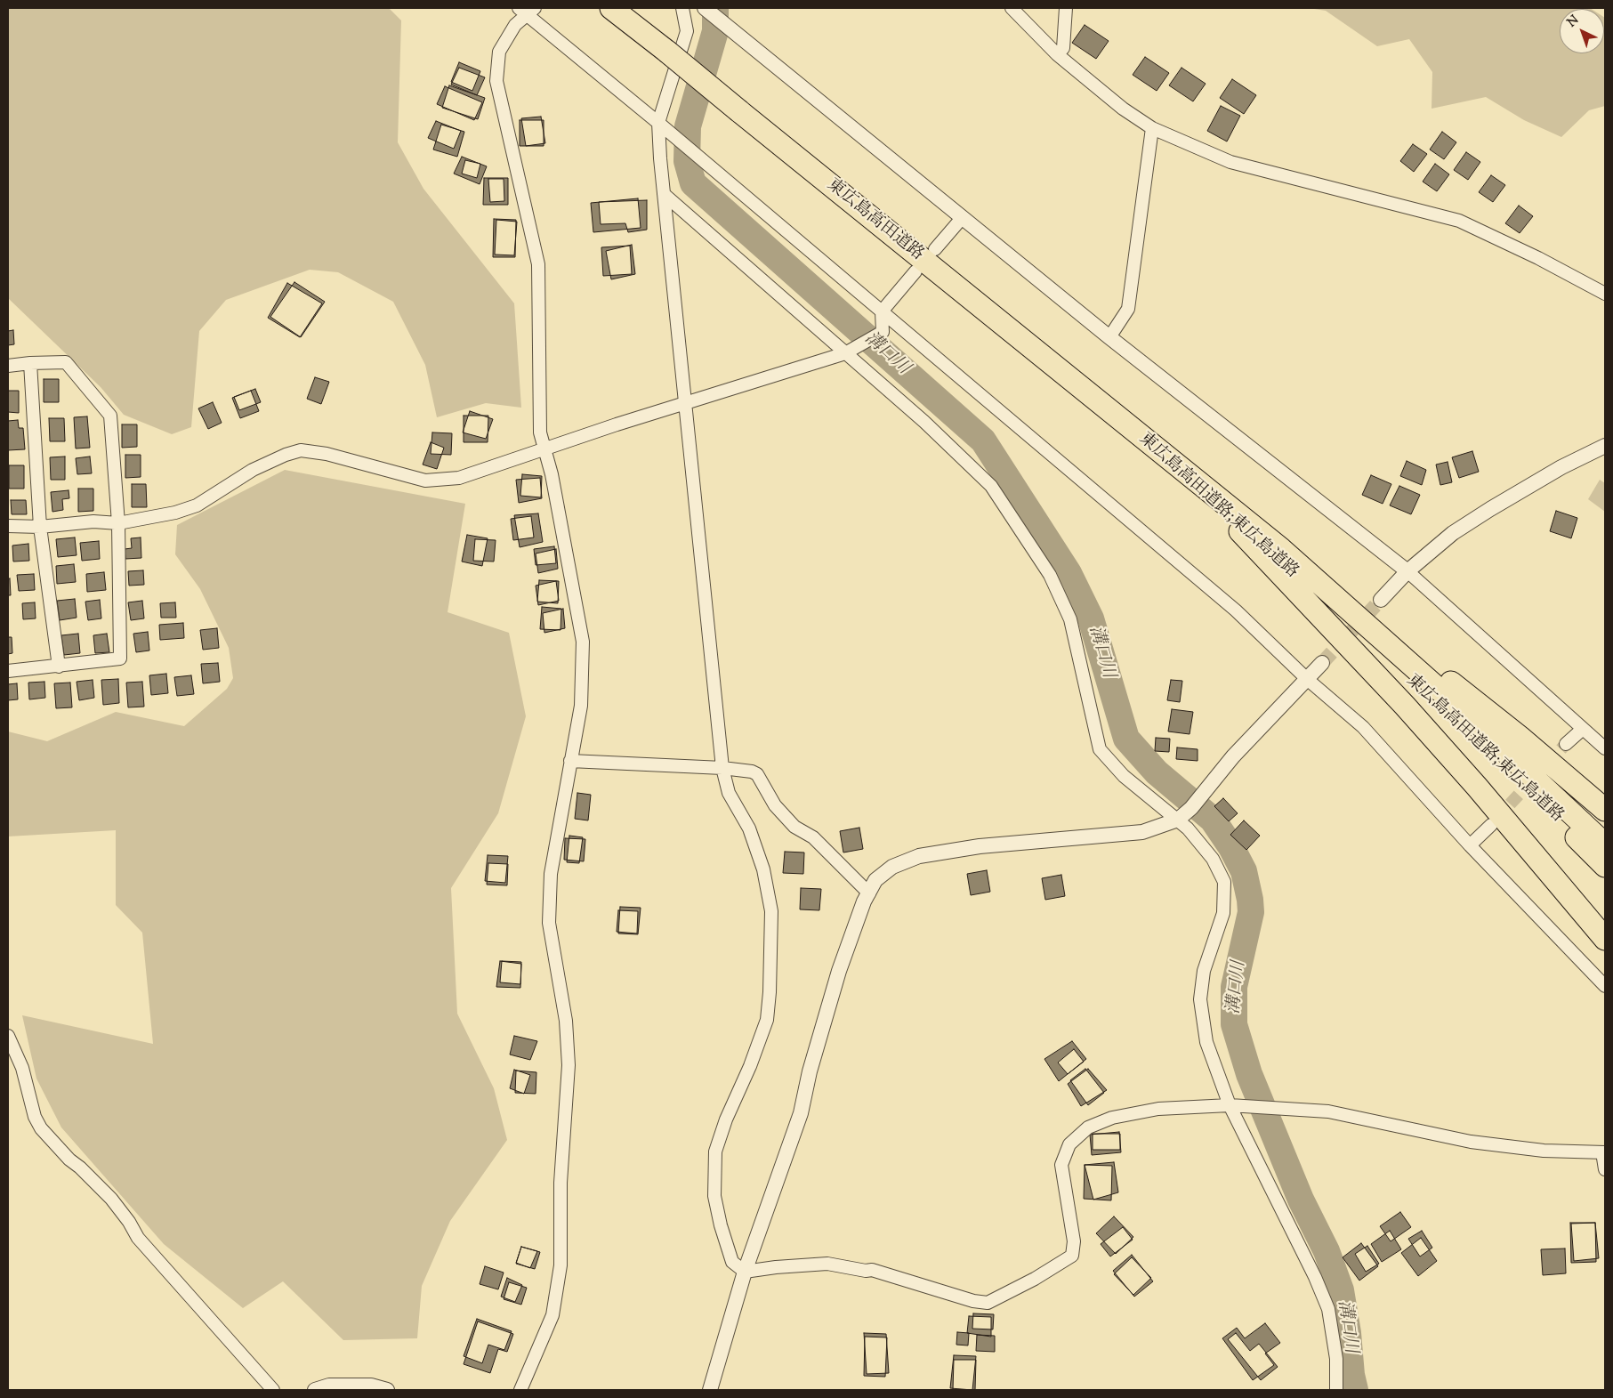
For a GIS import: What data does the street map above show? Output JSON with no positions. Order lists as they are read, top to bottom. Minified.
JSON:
{"streets":{"highway":["東広島高田道路","東広島高田道路;東広島道路"]},"crossings":[["東広島高田道路","東広島高田道路;東広島道路"]],"water":["溝口川"],"north":"top left"}
